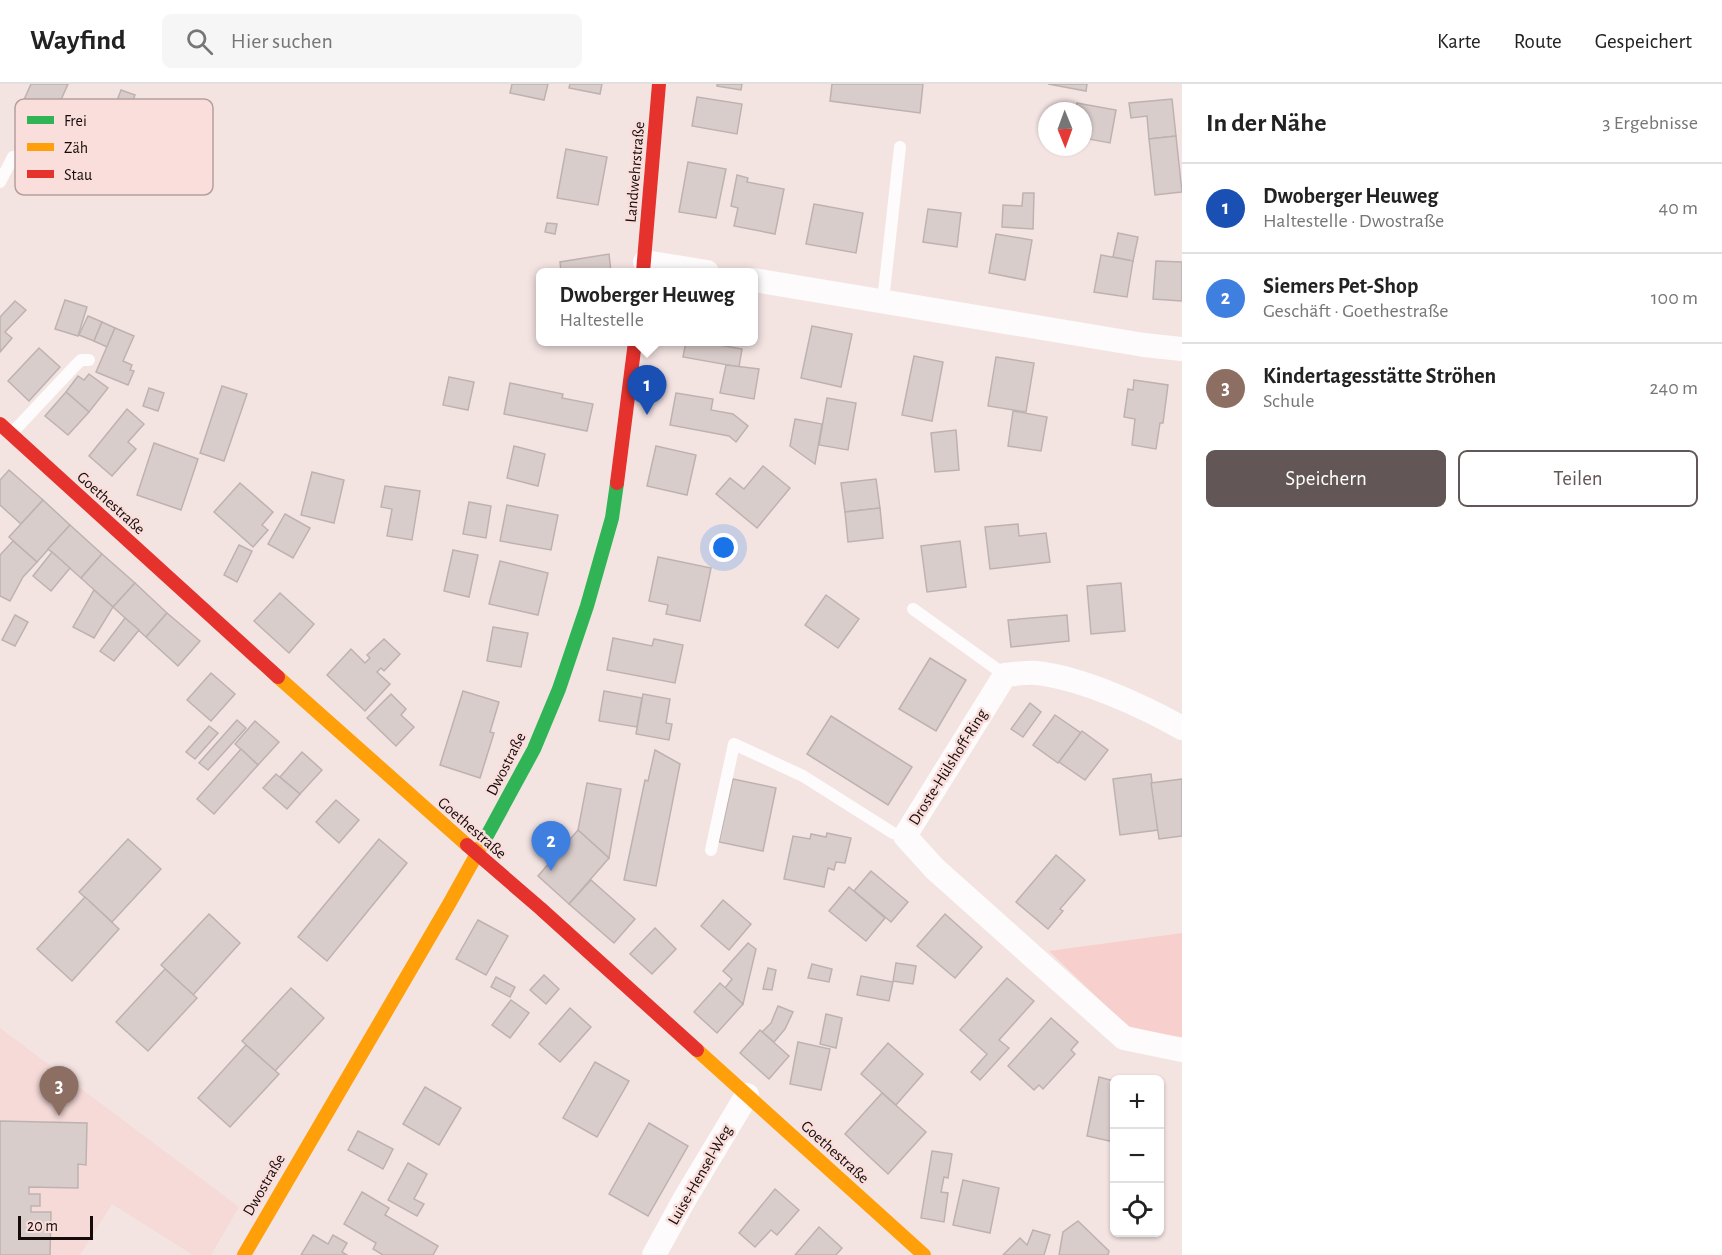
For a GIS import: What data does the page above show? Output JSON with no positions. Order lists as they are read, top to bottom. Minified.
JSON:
{"streets":{"street":["Landwehrstraße","Goethestraße","Dwostraße","Droste-Hülshoff-Ring","Luise-Hensel-Weg"]},"crossings":[["Goethestraße","Dwostraße"],["Goethestraße","Luise-Hensel-Weg"]],"legend":["Frei","Zäh","Stau"],"scale_bar":"20 m","north":"bottom","page":{"header":"Wayfind","search":"Hier suchen","nav":["Karte","Route","Gespeichert"],"heading":["In der Nähe","3 Ergebnisse"],"list":[{"mark":"1","name":"Dwoberger Heuweg","note":"Haltestelle · Dwostraße","value":"40 m"},{"mark":"2","name":"Siemers Pet-Shop","note":"Geschäft · Goethestraße","value":"100 m"},{"mark":"3","name":"Kindertagesstätte Ströhen","note":"Schule","value":"240 m"}],"popup":["Dwoberger Heuweg","Haltestelle"],"pins":["1","2","3"],"buttons":["Speichern","Teilen"],"map_buttons":["+","−"],"scale":"20 m"}}
